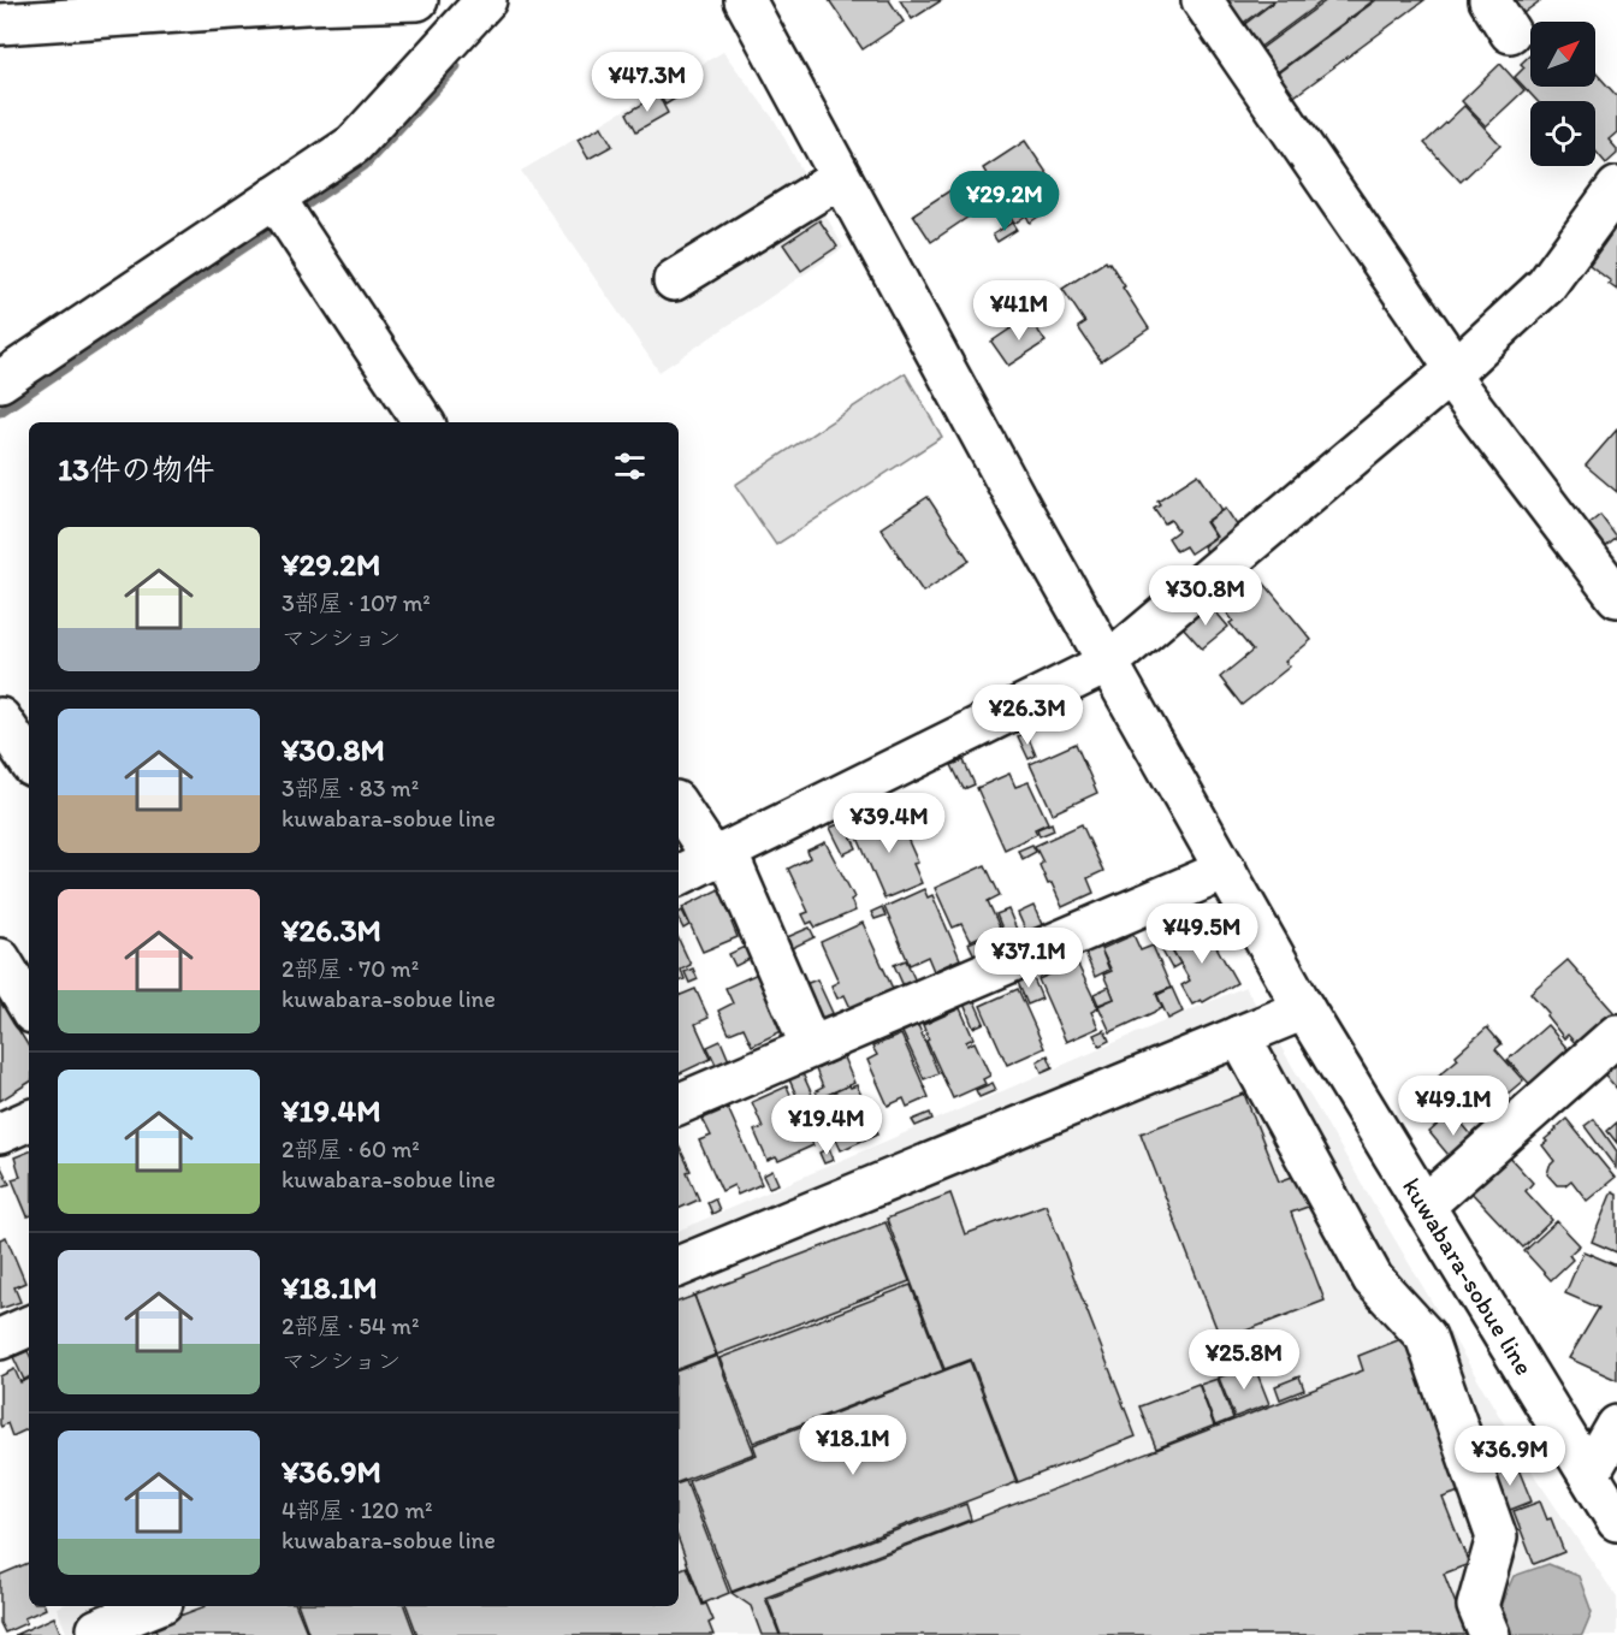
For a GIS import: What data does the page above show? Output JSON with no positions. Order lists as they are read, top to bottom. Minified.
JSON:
{"streets":{"street":["kuwabara-sobue line"]},"north":"top right","page":{"price":["¥47.3M","¥29.2M","¥41M","¥30.8M","¥26.3M","¥39.4M","¥49.5M","¥37.1M","¥49.1M","¥19.4M","¥25.8M","¥18.1M","¥36.9M"],"heading":"13件の物件","list":[{"name":"¥29.2M","note":"3部屋 · 107 m² · マンション"},{"name":"¥30.8M","note":"3部屋 · 83 m² · kuwabara-sobue line"},{"name":"¥26.3M","note":"2部屋 · 70 m² · kuwabara-sobue line"},{"name":"¥19.4M","note":"2部屋 · 60 m² · kuwabara-sobue line"},{"name":"¥18.1M","note":"2部屋 · 54 m² · マンション"},{"name":"¥36.9M","note":"4部屋 · 120 m² · kuwabara-sobue line"}]}}
